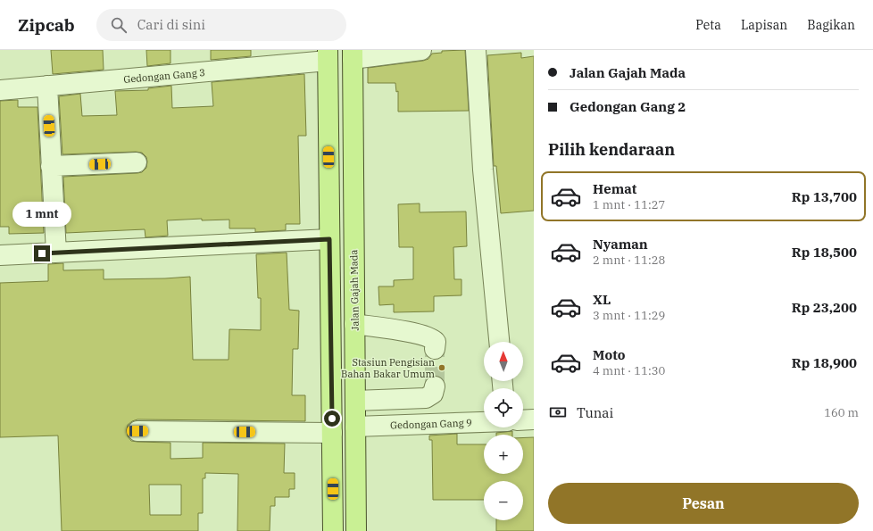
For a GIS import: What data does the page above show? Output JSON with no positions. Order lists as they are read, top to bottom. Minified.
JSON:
{"streets":{"main road":["Jalan Gajah Mada"],"street":["Gedongan Gang 3","Gedongan Gang 9"]},"crossings":[["Jalan Gajah Mada","Gedongan Gang 9"]],"places":["Stasiun Pengisian Bahan Bakar Umum"],"north":"top","page":{"header":"Zipcab","search":"Cari di sini","nav":["Peta","Lapisan","Bagikan"],"banner":["Jalan Gajah Mada","Gedongan Gang 2"],"heading":"Pilih kendaraan","list":[{"name":"Hemat","note":"1 mnt · 11:27","value":"Rp 13,700"},{"name":"Nyaman","note":"2 mnt · 11:28","value":"Rp 18,500"},{"name":"XL","note":"3 mnt · 11:29","value":"Rp 23,200"},{"name":"Moto","note":"4 mnt · 11:30","value":"Rp 18,900"}],"bubble":"1 mnt","map_buttons":["+","−"],"pay":["Tunai","160 m"],"buttons":"Pesan"}}
